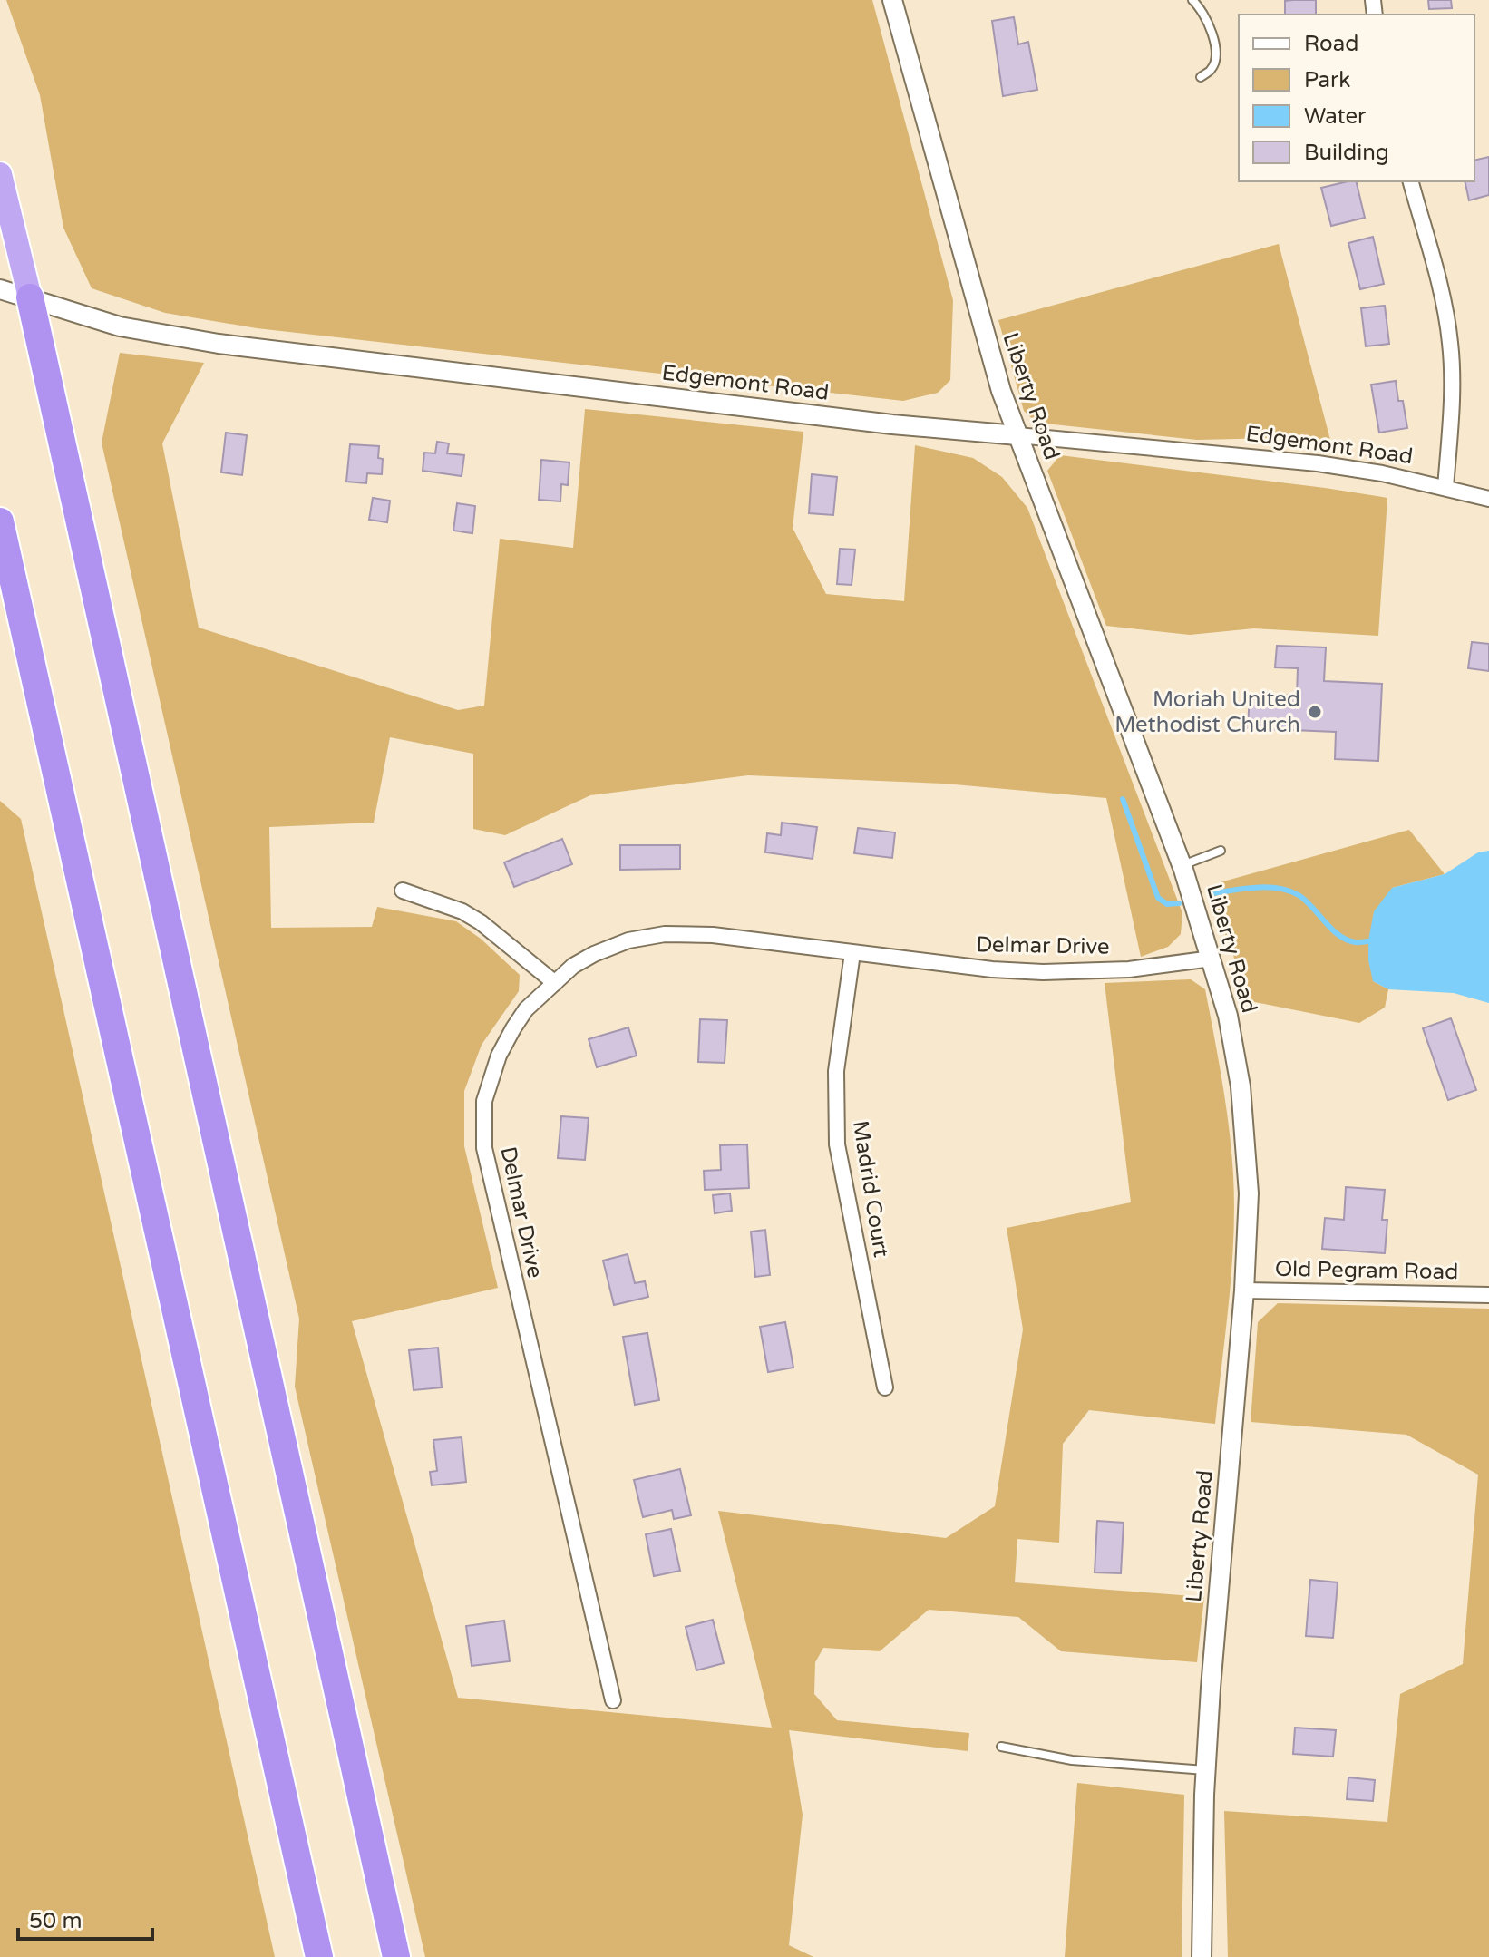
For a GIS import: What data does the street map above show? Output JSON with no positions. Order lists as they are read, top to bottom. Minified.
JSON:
{"streets":{"street":["Edgemont Road","Liberty Road","Delmar Drive","Madrid Court","Old Pegram Road"]},"crossings":[["Edgemont Road","Liberty Road"],["Liberty Road","Delmar Drive"],["Liberty Road","Old Pegram Road"],["Delmar Drive","Madrid Court"]],"places":["Moriah United Methodist Church"],"legend":["Road","Park","Water","Building"],"scale_bar":"50 m"}
